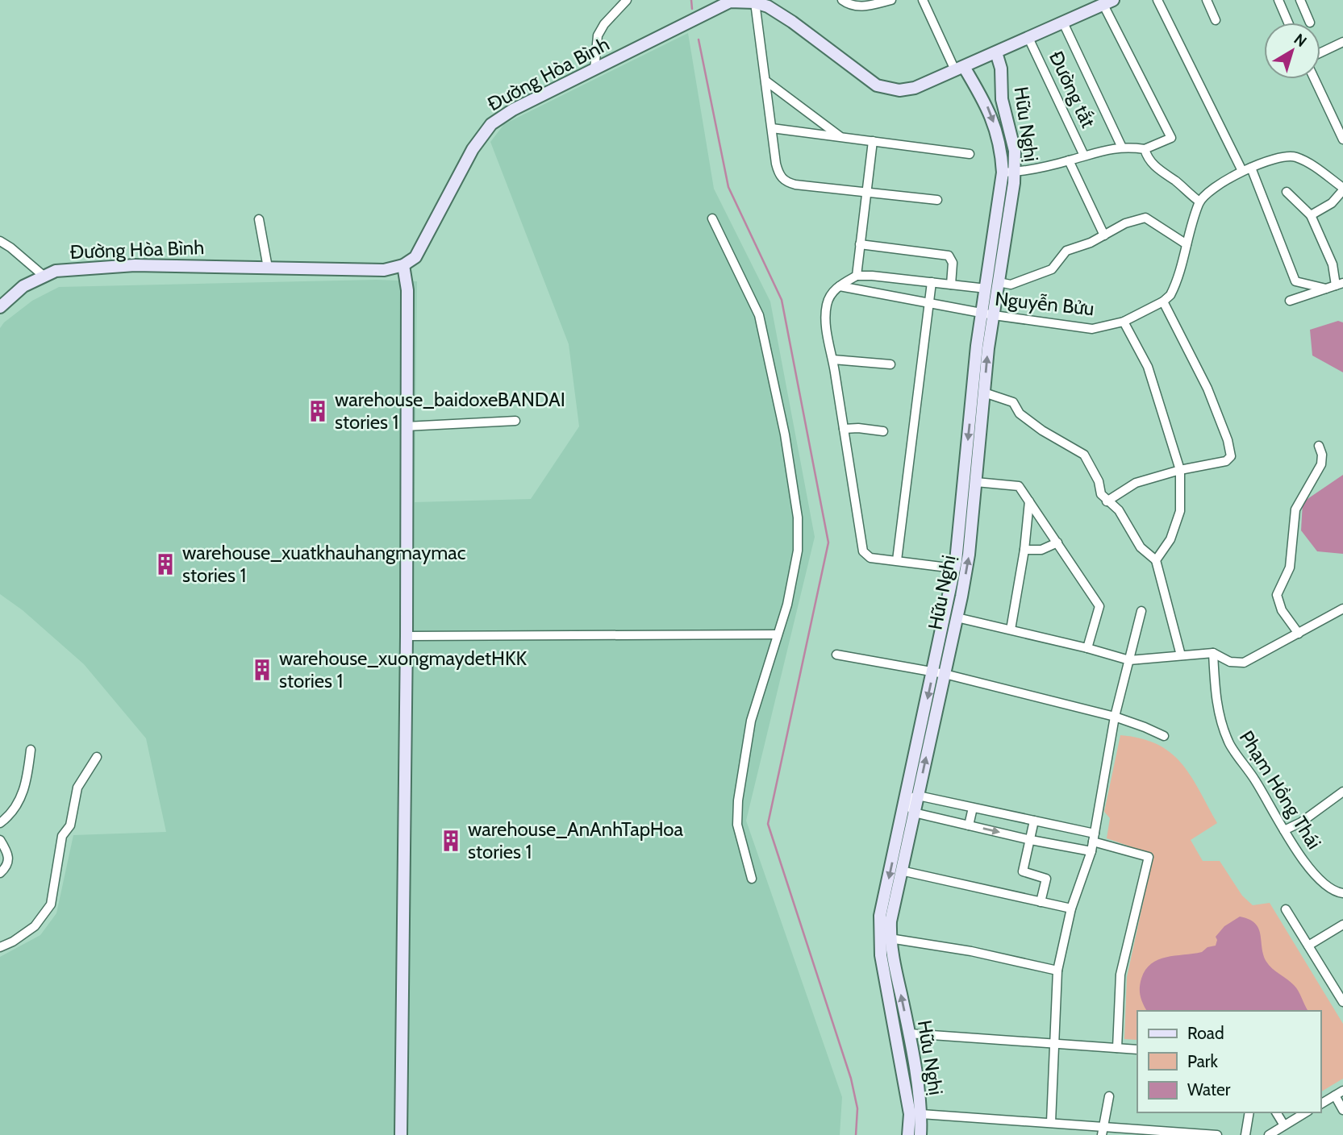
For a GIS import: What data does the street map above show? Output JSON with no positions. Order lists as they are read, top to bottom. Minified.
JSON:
{"streets":{"main road":["Đường Hòa Bình","Hữu Nghị"],"street":["Đường tắt","Nguyễn Bửu","Phạm Hồng Thái"]},"crossings":[["Đường Hòa Bình","Đường tắt"],["Đường Hòa Bình","Hữu Nghị"],["Hữu Nghị","Nguyễn Bửu"]],"places":{"building":["warehouse_baidoxeBANDAI stories 1","warehouse_xuatkhauhangmaymac stories 1","warehouse_xuongmaydetHKK stories 1","warehouse_AnAnhTapHoa stories 1"]},"legend":["Road","Park","Water"],"north":"top right"}
